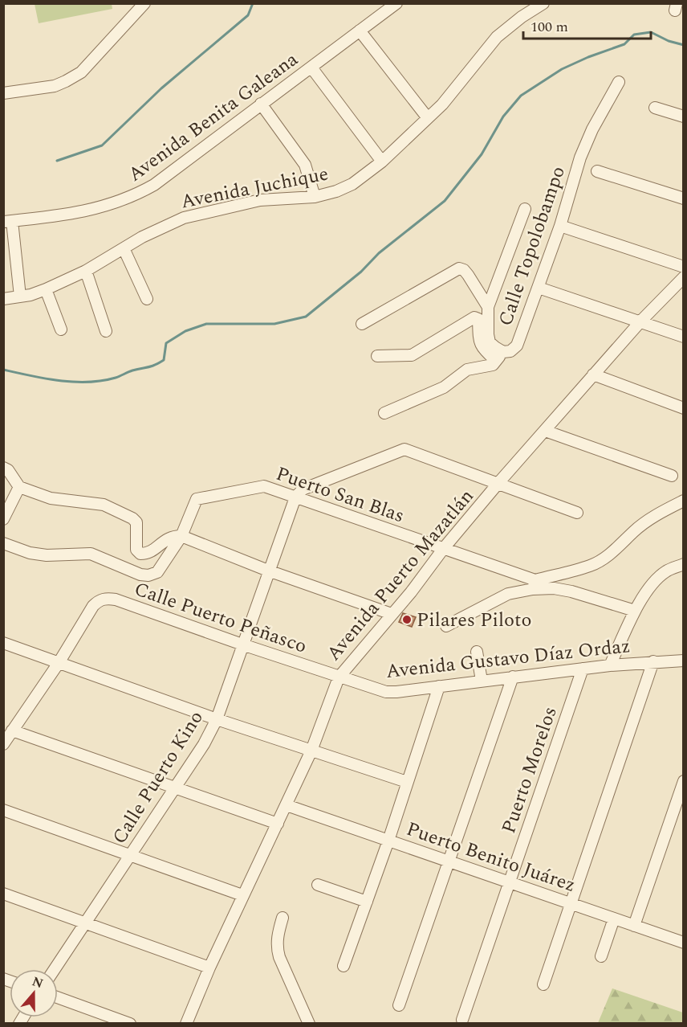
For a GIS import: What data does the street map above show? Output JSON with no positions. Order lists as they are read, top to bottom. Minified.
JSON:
{"streets":{"street":["Avenida Benita Galeana","Avenida Juchique","Calle Topolobampo","Puerto San Blas","Avenida Puerto Mazatlán","Calle Puerto Peñasco","Avenida Gustavo Díaz Ordaz","Puerto Morelos","Calle Puerto Kino","Puerto Benito Juárez"]},"crossings":[["Puerto San Blas","Avenida Puerto Mazatlán"],["Puerto San Blas","Calle Puerto Kino"],["Avenida Puerto Mazatlán","Calle Puerto Peñasco"],["Avenida Puerto Mazatlán","Avenida Gustavo Díaz Ordaz"],["Avenida Puerto Mazatlán","Puerto Benito Juárez"],["Calle Puerto Peñasco","Avenida Gustavo Díaz Ordaz"],["Calle Puerto Peñasco","Calle Puerto Kino"],["Avenida Gustavo Díaz Ordaz","Puerto Morelos"],["Puerto Morelos","Puerto Benito Juárez"]],"places":["Pilares Piloto"],"scale_bar":"100 m","north":"top"}
